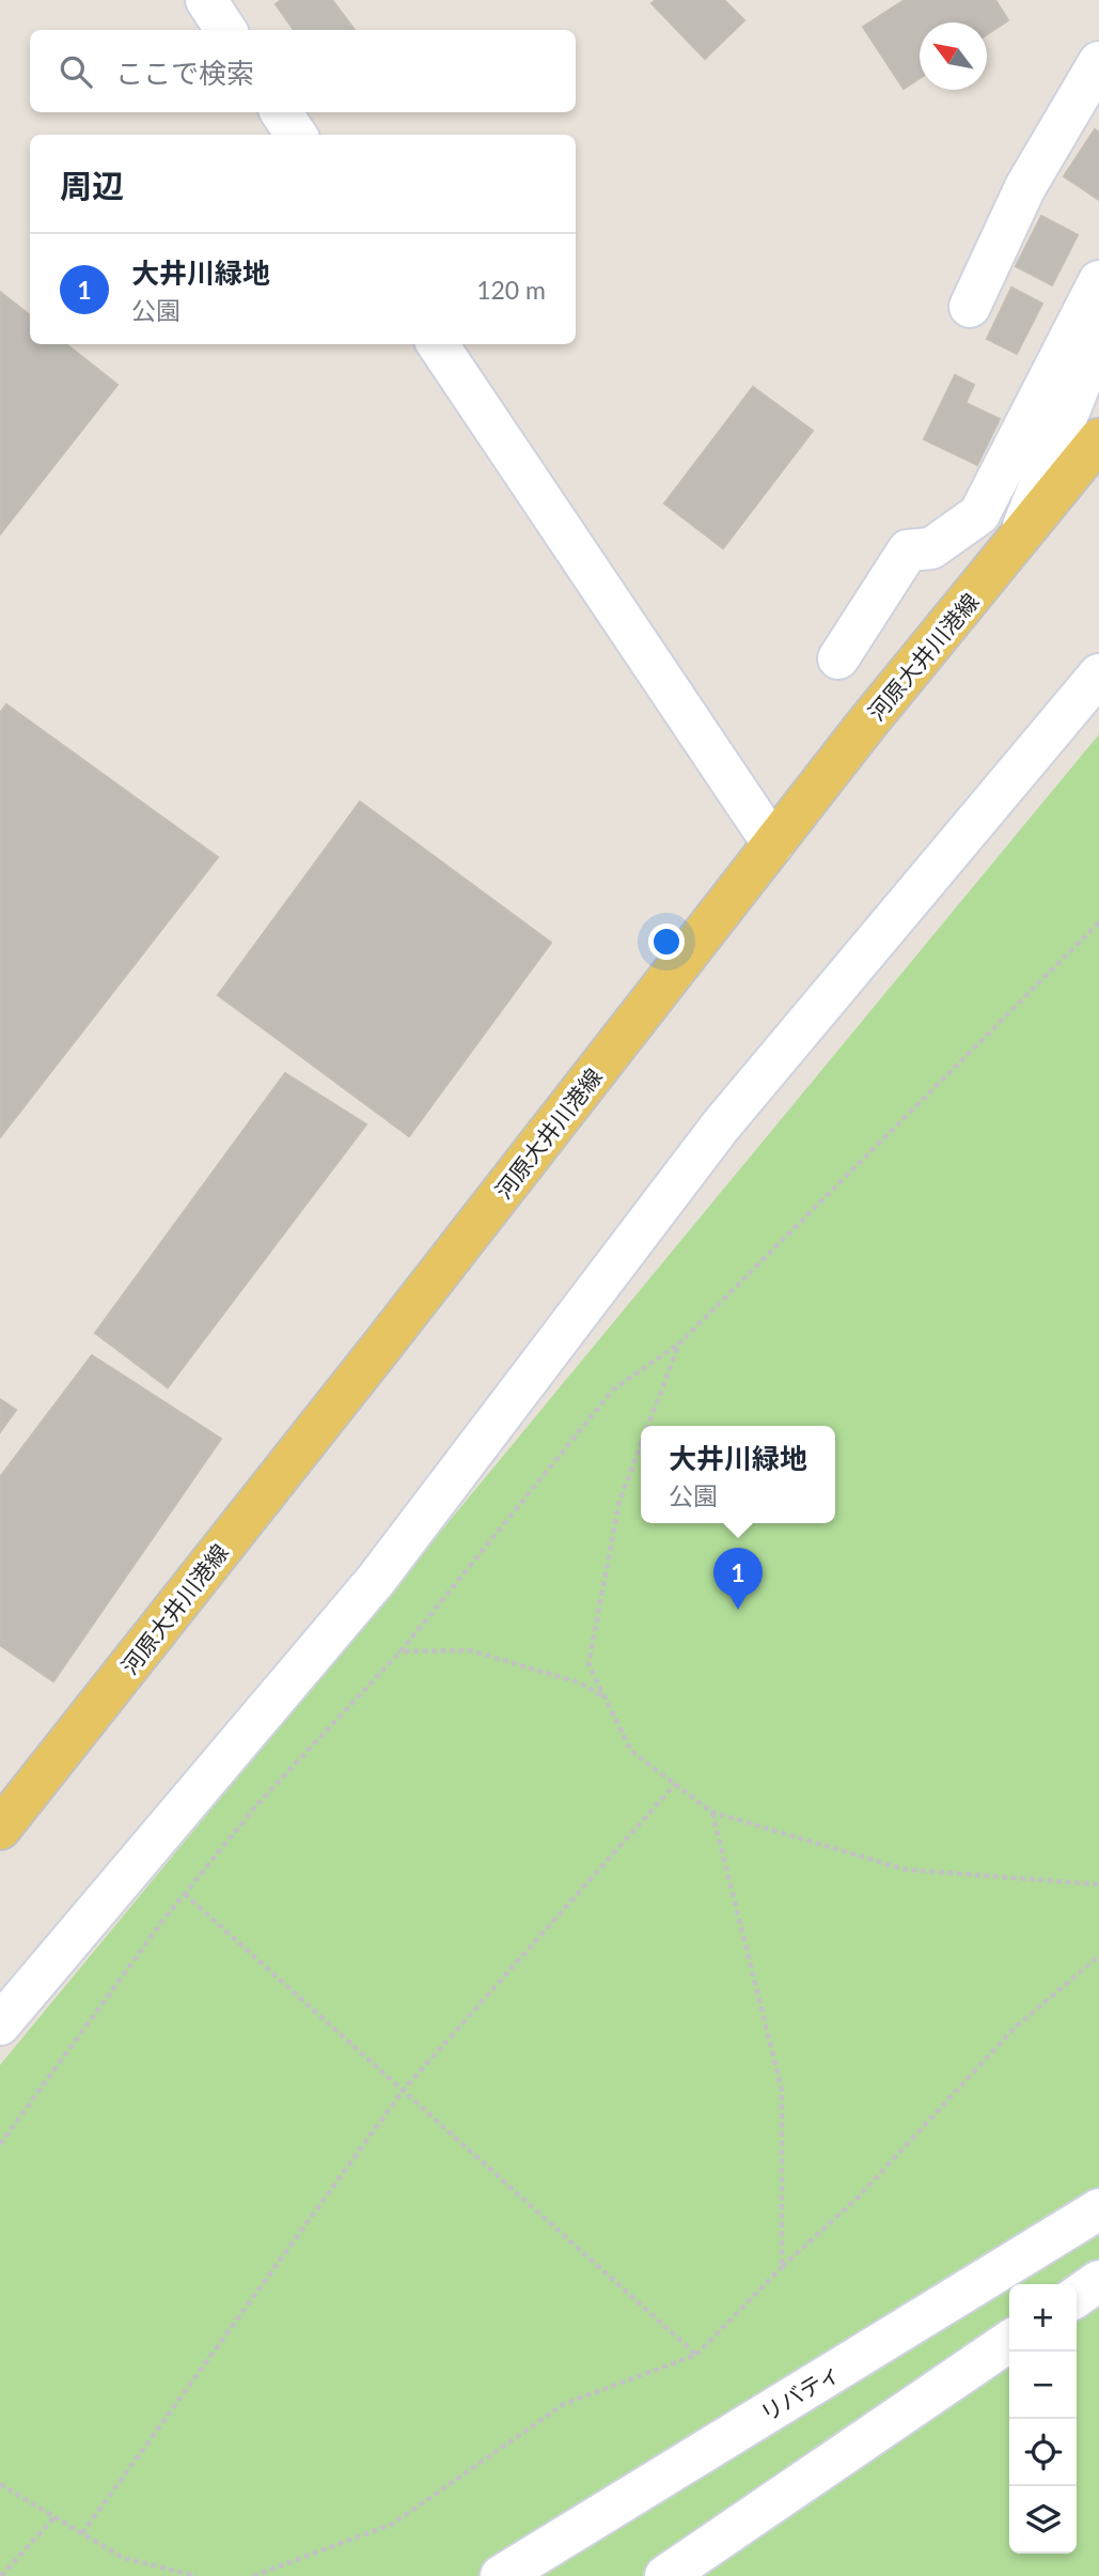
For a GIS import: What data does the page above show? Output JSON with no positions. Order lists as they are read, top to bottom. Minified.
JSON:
{"streets":{"main road":["河原大井川港線"],"street":["リバティ"]},"north":"top left","page":{"search":"ここで検索","heading":"周辺","list":[{"mark":"1","name":"大井川緑地","note":"公園","value":"120 m"}],"popup":["大井川緑地","公園"],"pins":"1","map_buttons":["+","−"]}}
